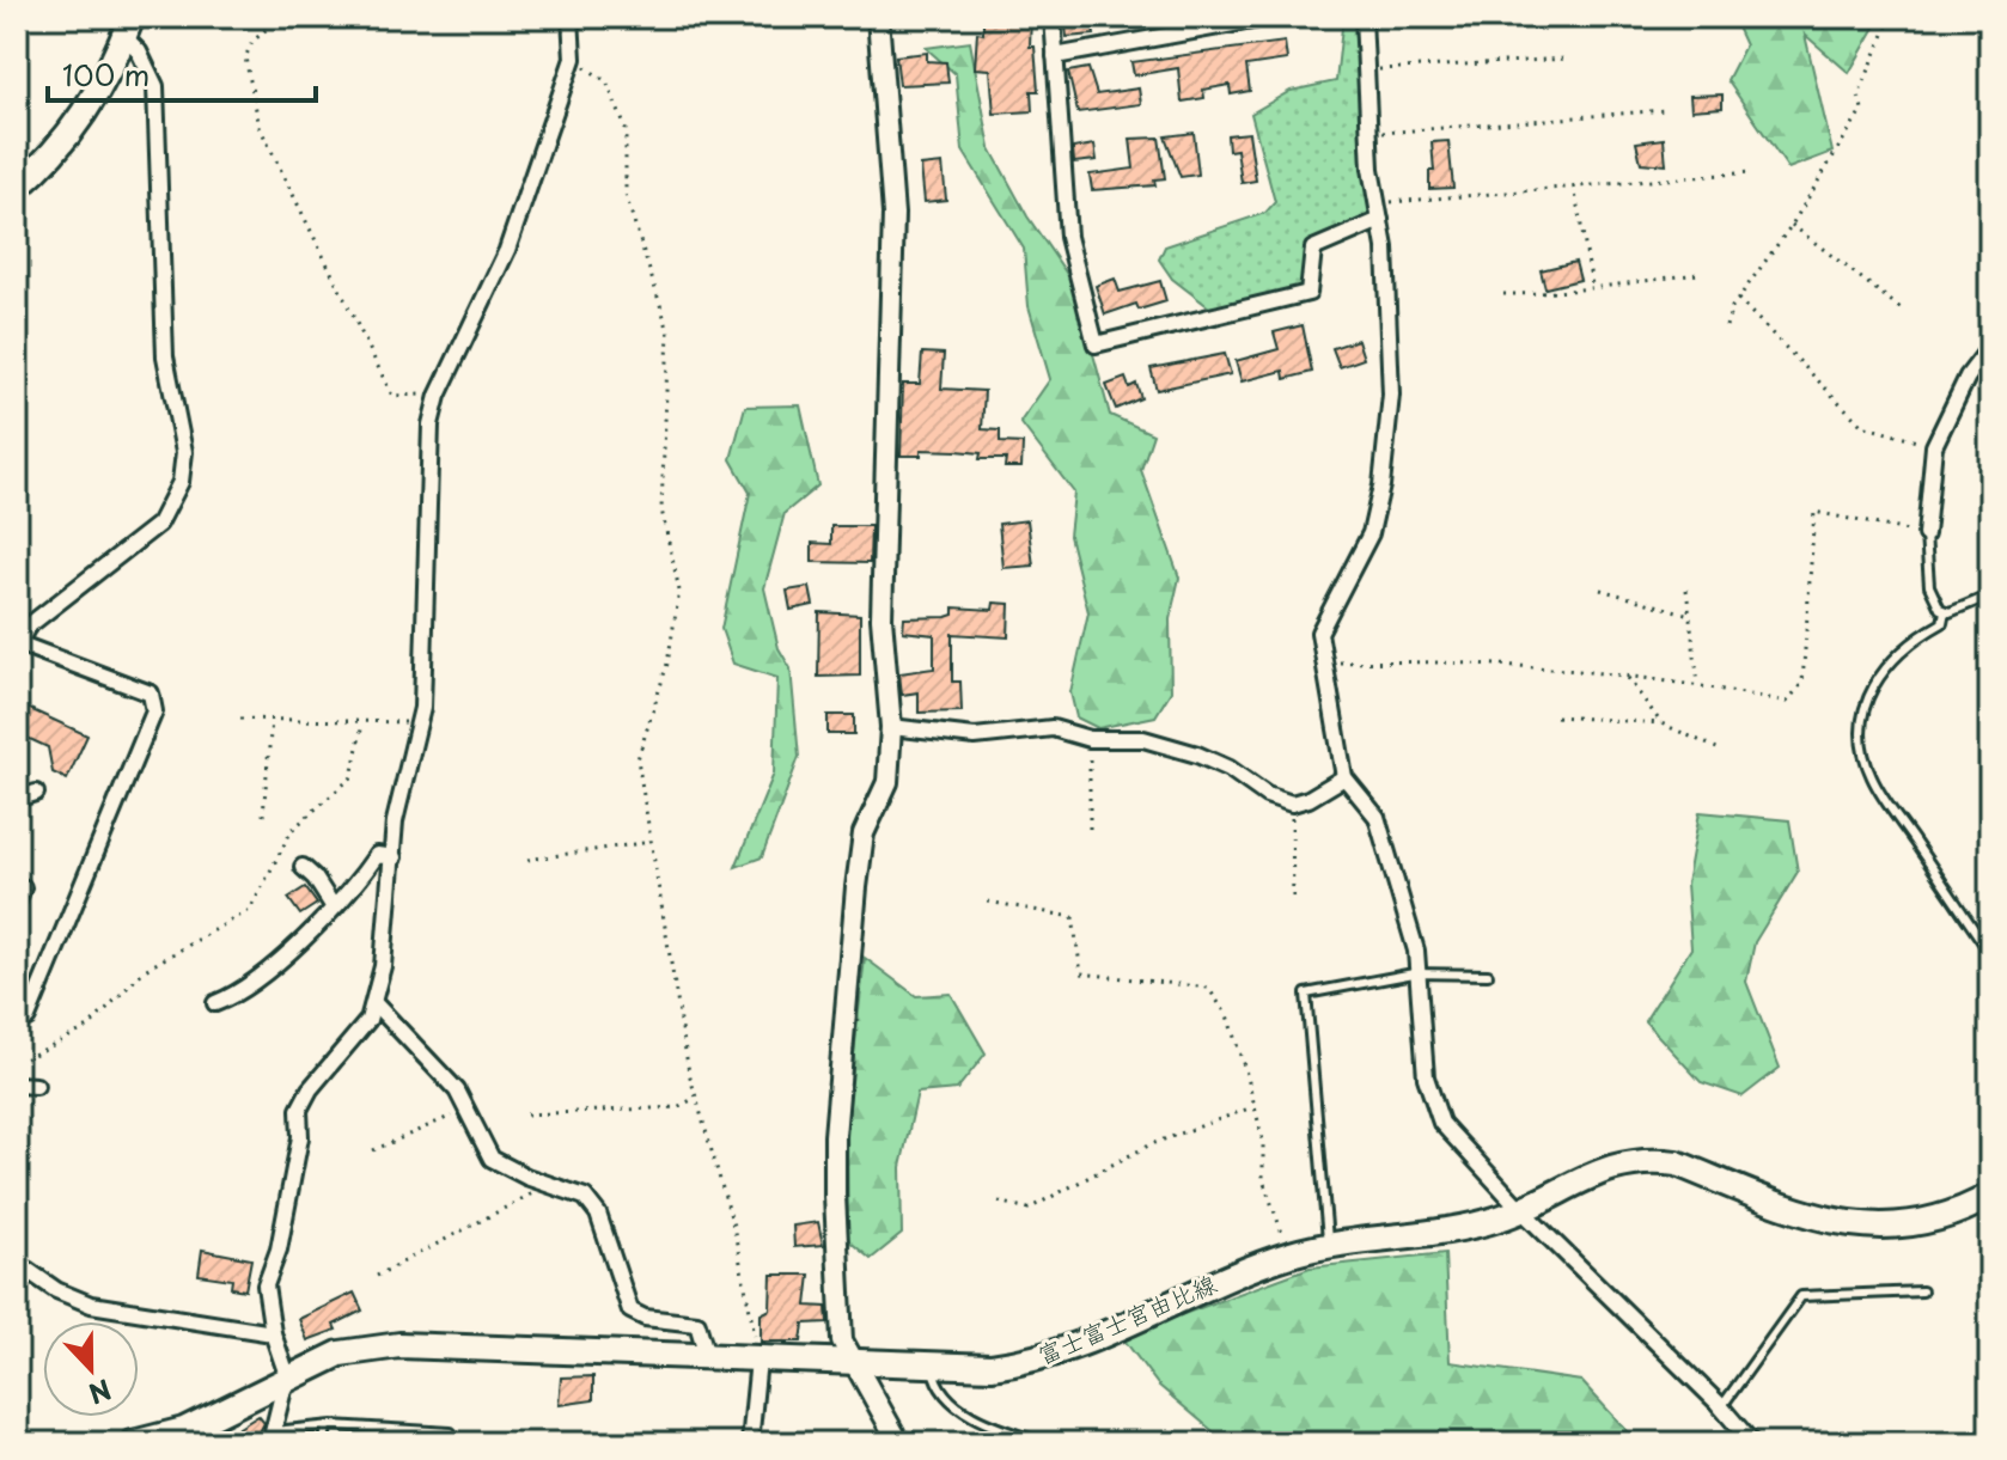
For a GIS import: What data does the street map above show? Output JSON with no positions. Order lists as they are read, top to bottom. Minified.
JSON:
{"streets":{"main road":["富士富士宮由比線"]},"scale_bar":"100 m","north":"bottom"}
